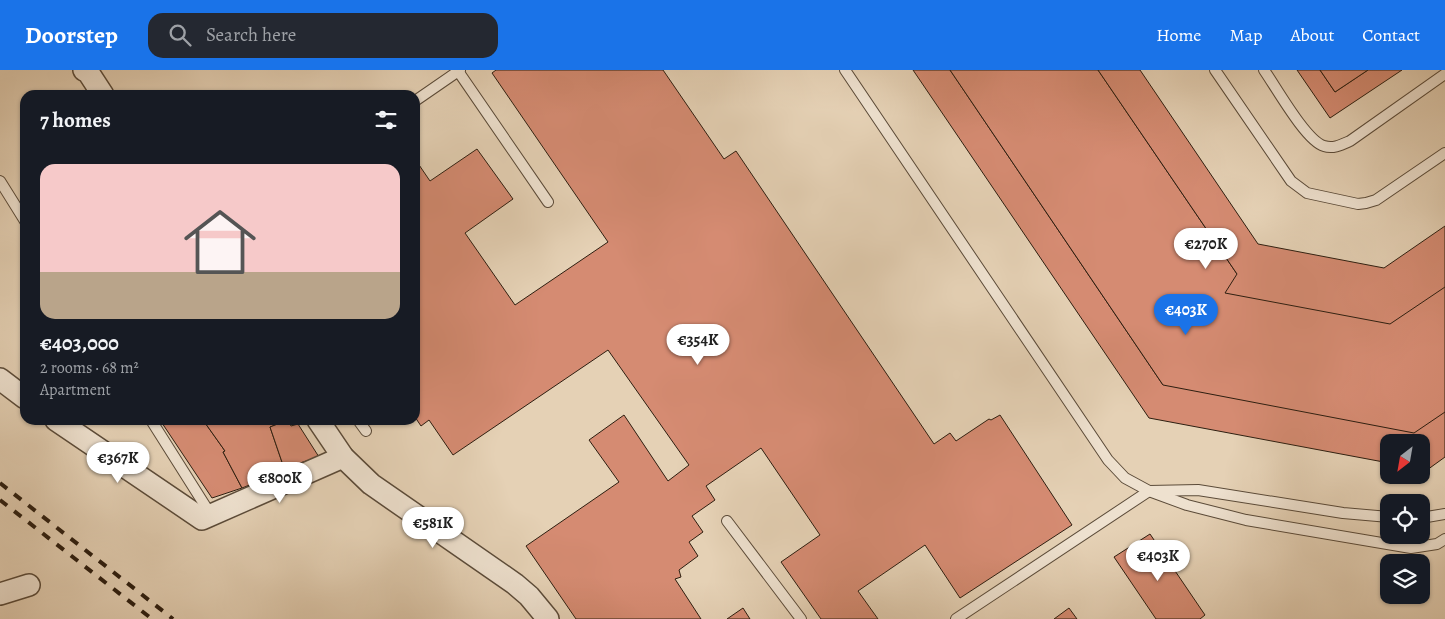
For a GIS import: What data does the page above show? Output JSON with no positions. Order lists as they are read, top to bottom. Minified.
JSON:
{"north":"bottom left","page":{"header":"Doorstep","search":"Search here","nav":["Home","Map","About","Contact"],"heading":"7 homes","list":[{"name":"€403,000","note":"2 rooms · 68 m² · Apartment"}],"price":["€270K","€403K","€354K","€367K","€800K","€581K","€403K"]}}
